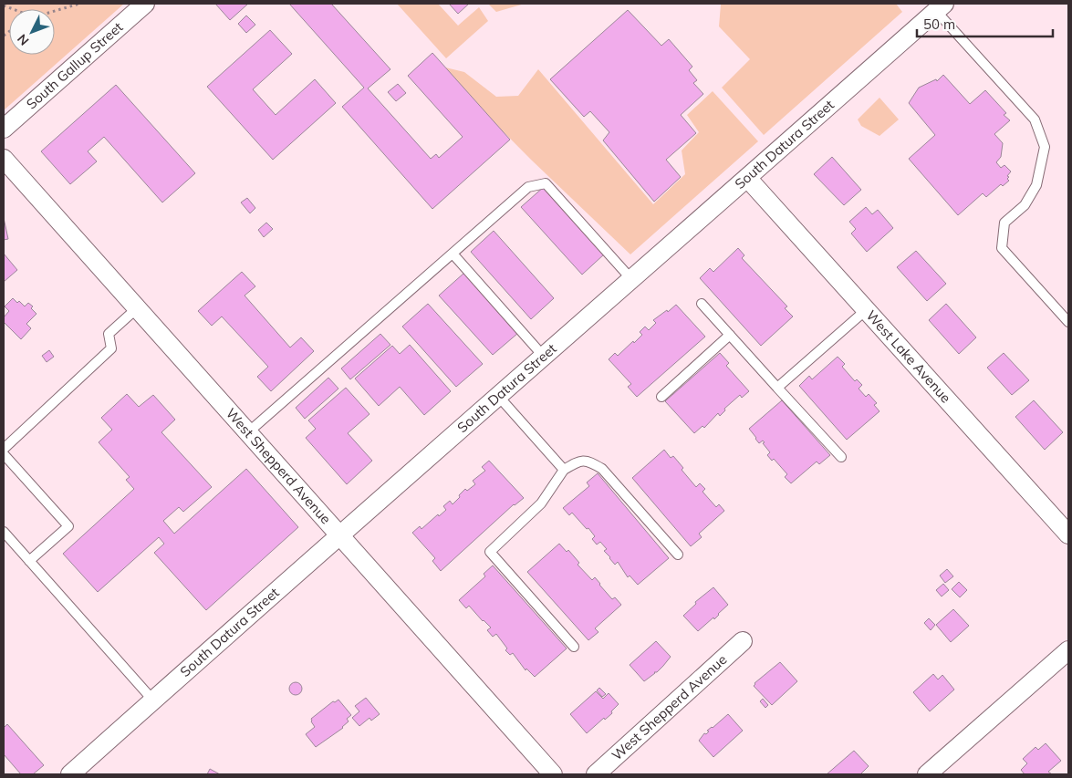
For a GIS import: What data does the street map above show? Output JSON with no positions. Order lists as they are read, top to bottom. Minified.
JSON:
{"streets":{"street":["South Gallup Street","South Datura Street","West Lake Avenue","West Shepperd Avenue"]},"crossings":[["South Datura Street","West Lake Avenue"],["South Datura Street","West Shepperd Avenue"]],"scale_bar":"50 m","north":"bottom left"}
